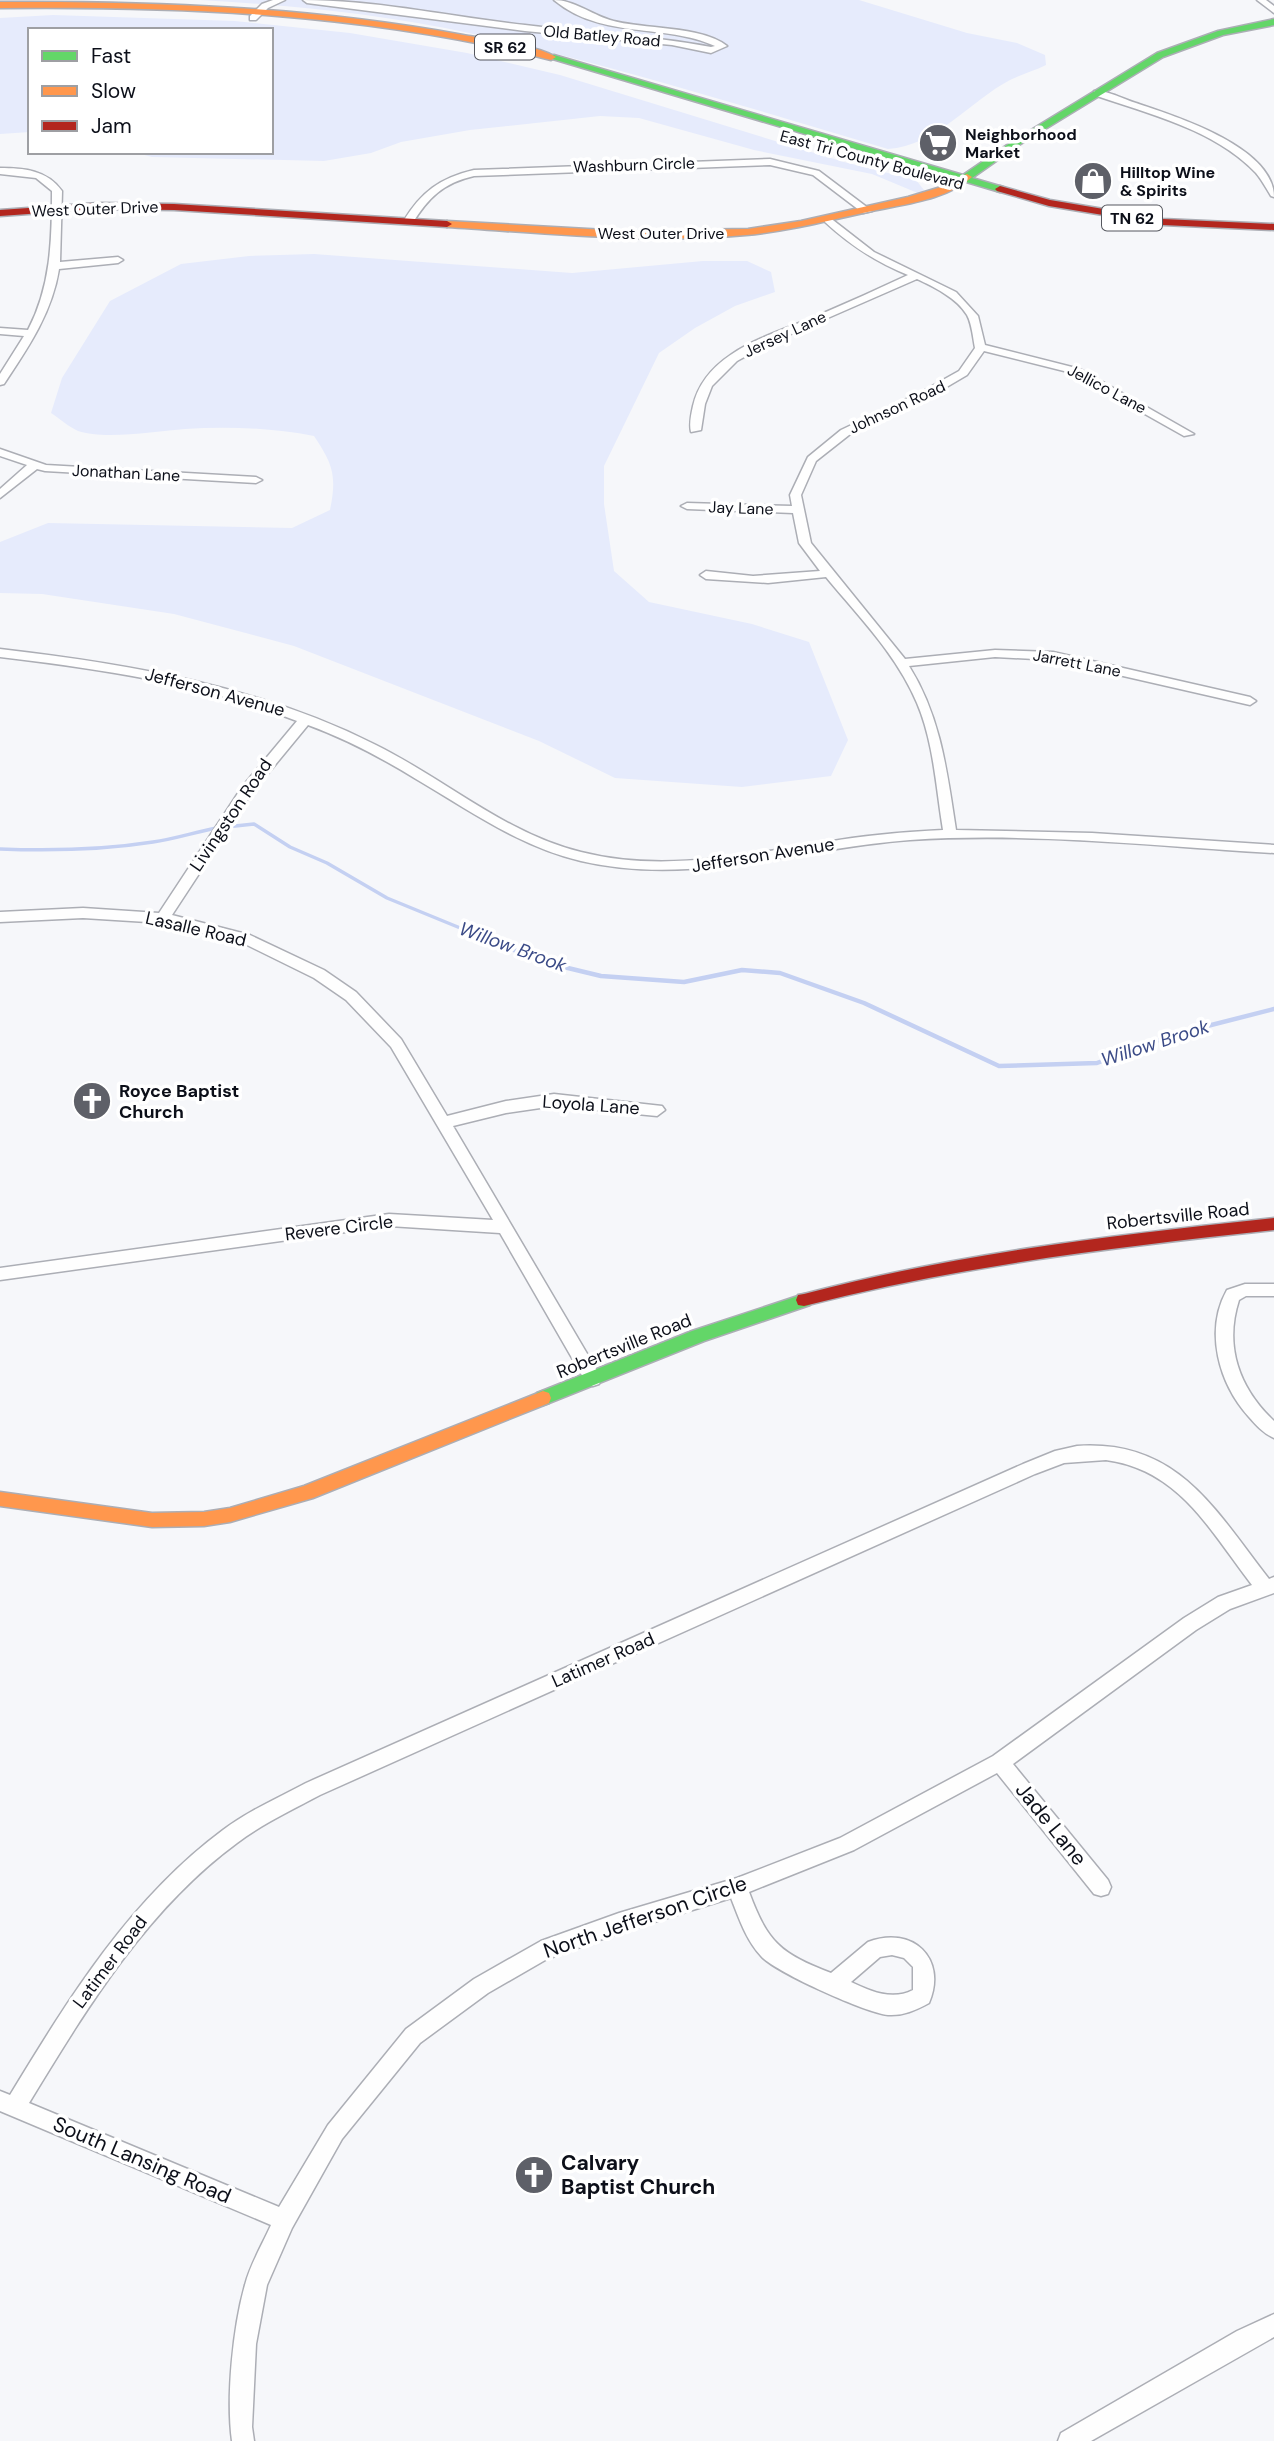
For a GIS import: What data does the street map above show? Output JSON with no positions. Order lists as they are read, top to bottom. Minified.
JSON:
{"streets":{"main road":["SR 62","East Tri County Boulevard","West Outer Drive","TN 62","Robertsville Road"],"street":["Old Batley Road","Washburn Circle","Jersey Lane","Jellico Lane","Johnson Road","Jonathan Lane","Jay Lane","Jarrett Lane","Jefferson Avenue","Livingston Road","Lasalle Road","Loyola Lane","Revere Circle","Latimer Road","Jade Lane","North Jefferson Circle","South Lansing Road"]},"crossings":[["East Tri County Boulevard","West Outer Drive"],["East Tri County Boulevard","TN 62"],["Washburn Circle","West Outer Drive"],["Jellico Lane","Johnson Road"],["Johnson Road","Jay Lane"],["Johnson Road","Jarrett Lane"],["Johnson Road","Jefferson Avenue"],["Jefferson Avenue","Livingston Road"],["Livingston Road","Lasalle Road"],["Lasalle Road","Loyola Lane"],["Lasalle Road","Revere Circle"],["Latimer Road","North Jefferson Circle"],["Latimer Road","South Lansing Road"],["Jade Lane","North Jefferson Circle"],["North Jefferson Circle","South Lansing Road"]],"water":["Willow Brook"],"places":{"supermarket":["Neighborhood Market"],"shop":["Hilltop Wine & Spirits"],"church":["Royce Baptist Church","Calvary Baptist Church"]},"legend":["Fast","Slow","Jam"]}
